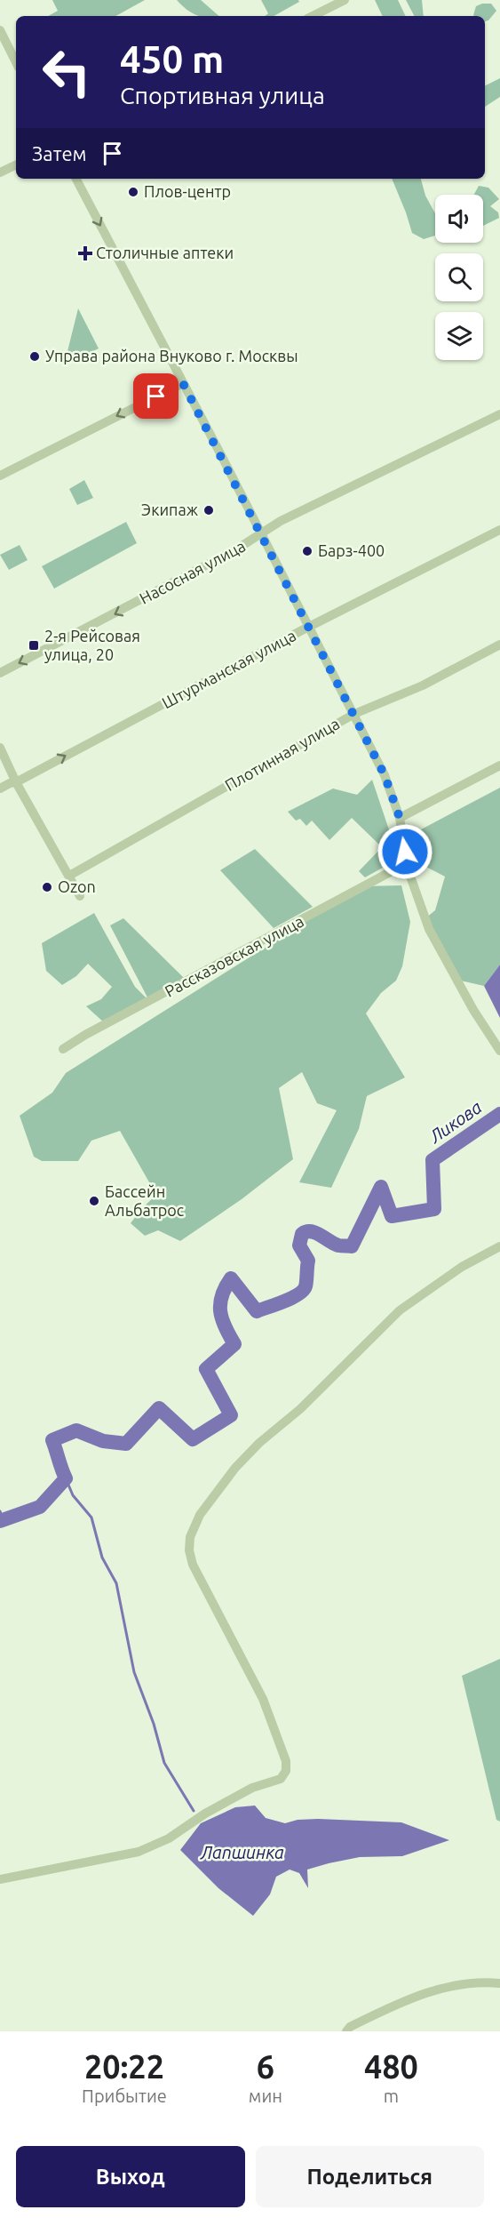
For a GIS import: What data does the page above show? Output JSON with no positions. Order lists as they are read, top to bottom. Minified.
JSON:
{"streets":{"street":["Насосная улица","Штурманская улица","Плотинная улица","Рассказовская улица"]},"one_way":["Насосная улица","Штурманская улица"],"water":["Ликова","Лапшинка"],"places":{"other":["Плов-центр","Управа района Внуково г. Москвы","Экипаж","Барз-400","Ozon","Бассейн Альбатрос"],"health":["Столичные аптеки"],"transit":["2-я Рейсовая улица, 20"]},"page":{"turn":["450 m","Спортивная улица"],"then":"Затем","eta":["20:22","Прибытие","6","мин","480","m"],"buttons":["Выход","Поделиться"]}}
